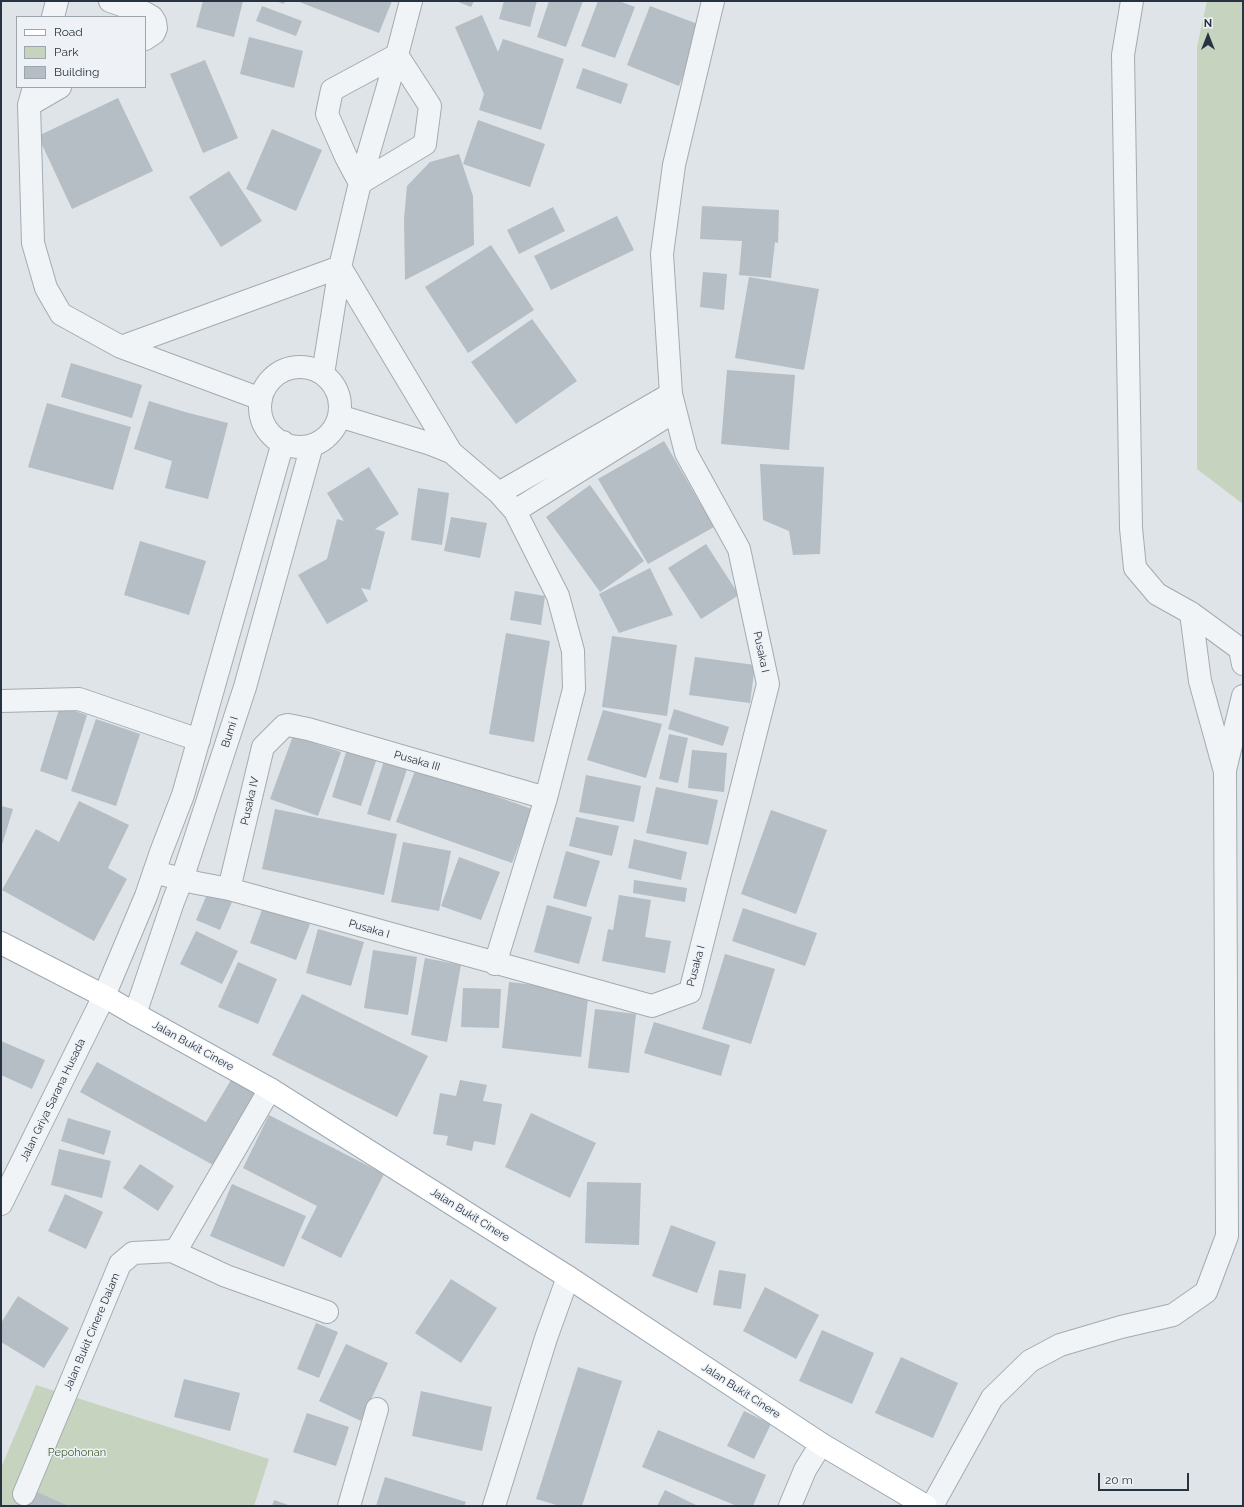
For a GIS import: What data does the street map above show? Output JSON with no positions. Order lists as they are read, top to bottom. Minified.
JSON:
{"streets":{"main road":["Jalan Bukit Cinere"],"street":["Pusaka I","Bumi I","Pusaka III","Pusaka IV","Jalan Griya Sarana Husada","Jalan Bukit Cinere Dalam"]},"crossings":[["Pusaka I","Bumi I"],["Pusaka I","Pusaka IV"],["Bumi I","Jalan Bukit Cinere"],["Pusaka III","Pusaka IV"],["Jalan Bukit Cinere","Jalan Griya Sarana Husada"]],"parks":["Pepohonan"],"legend":["Road","Park","Building"],"scale_bar":"20 m","north":"top"}
